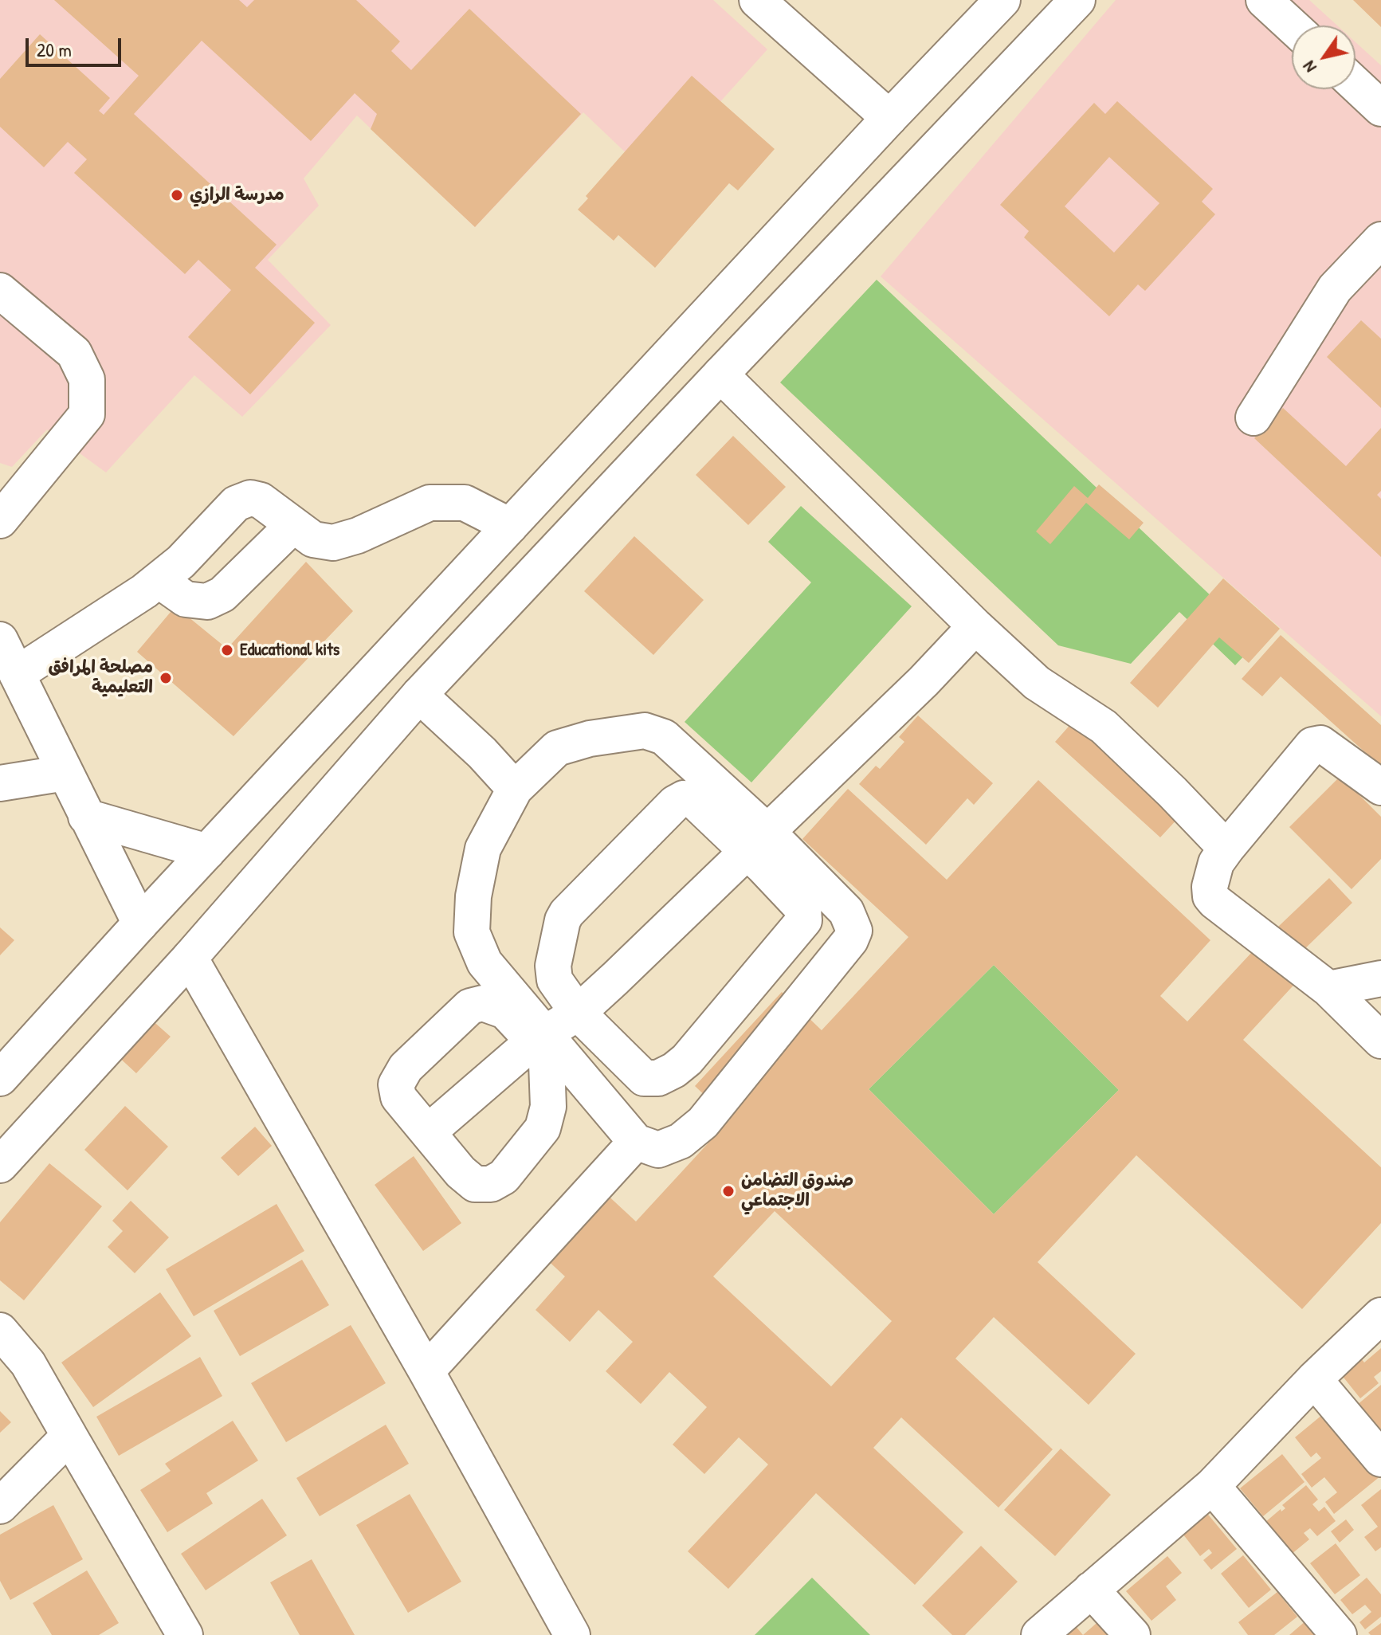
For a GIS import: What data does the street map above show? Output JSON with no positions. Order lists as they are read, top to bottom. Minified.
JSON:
{"places":["مدرسة الرازي","Educational kits","مصلحة المرافق التعليمية","صندوق التضامن الاجتماعي"],"scale_bar":"20 m","north":"bottom left"}
